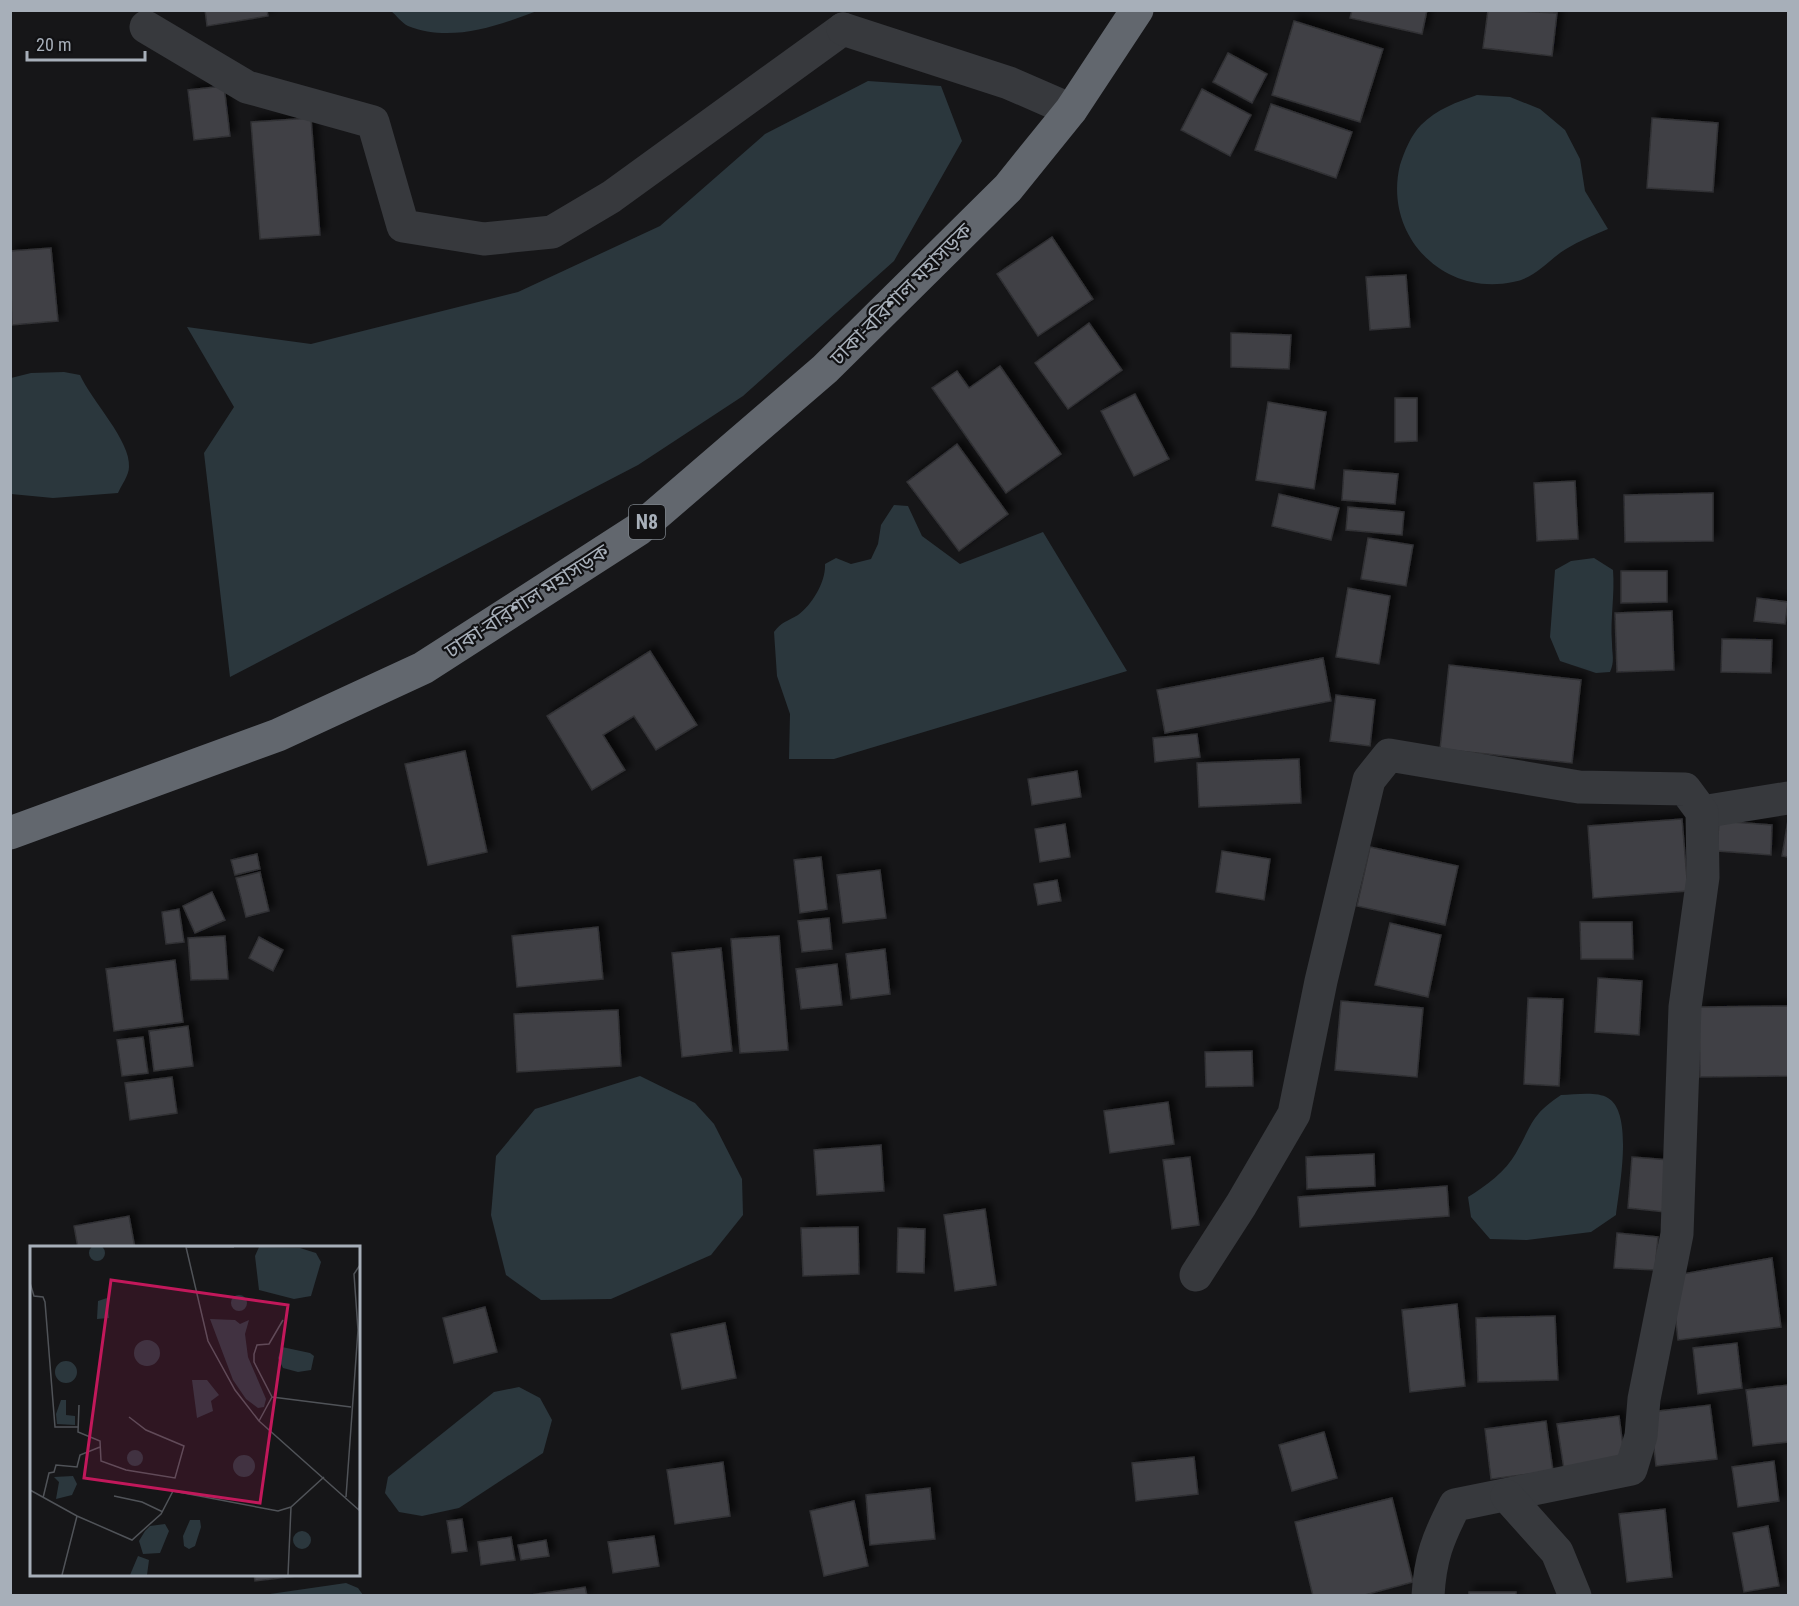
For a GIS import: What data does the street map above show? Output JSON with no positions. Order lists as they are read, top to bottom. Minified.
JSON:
{"streets":{"highway":["ঢাকা-বরিশাল মহাসড়ক","N8"]},"scale_bar":"20 m"}
